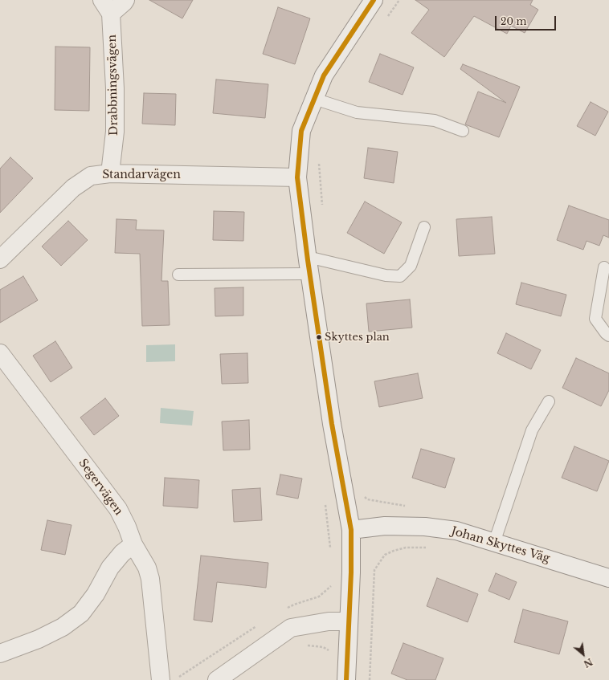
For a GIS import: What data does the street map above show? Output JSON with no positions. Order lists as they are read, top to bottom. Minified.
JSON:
{"streets":{"street":["Drabbningsvägen","Standarvägen","Segervägen","Johan Skyttes Väg"]},"crossings":[["Drabbningsvägen","Standarvägen"]],"places":["Skyttes plan"],"scale_bar":"20 m","north":"bottom right"}
